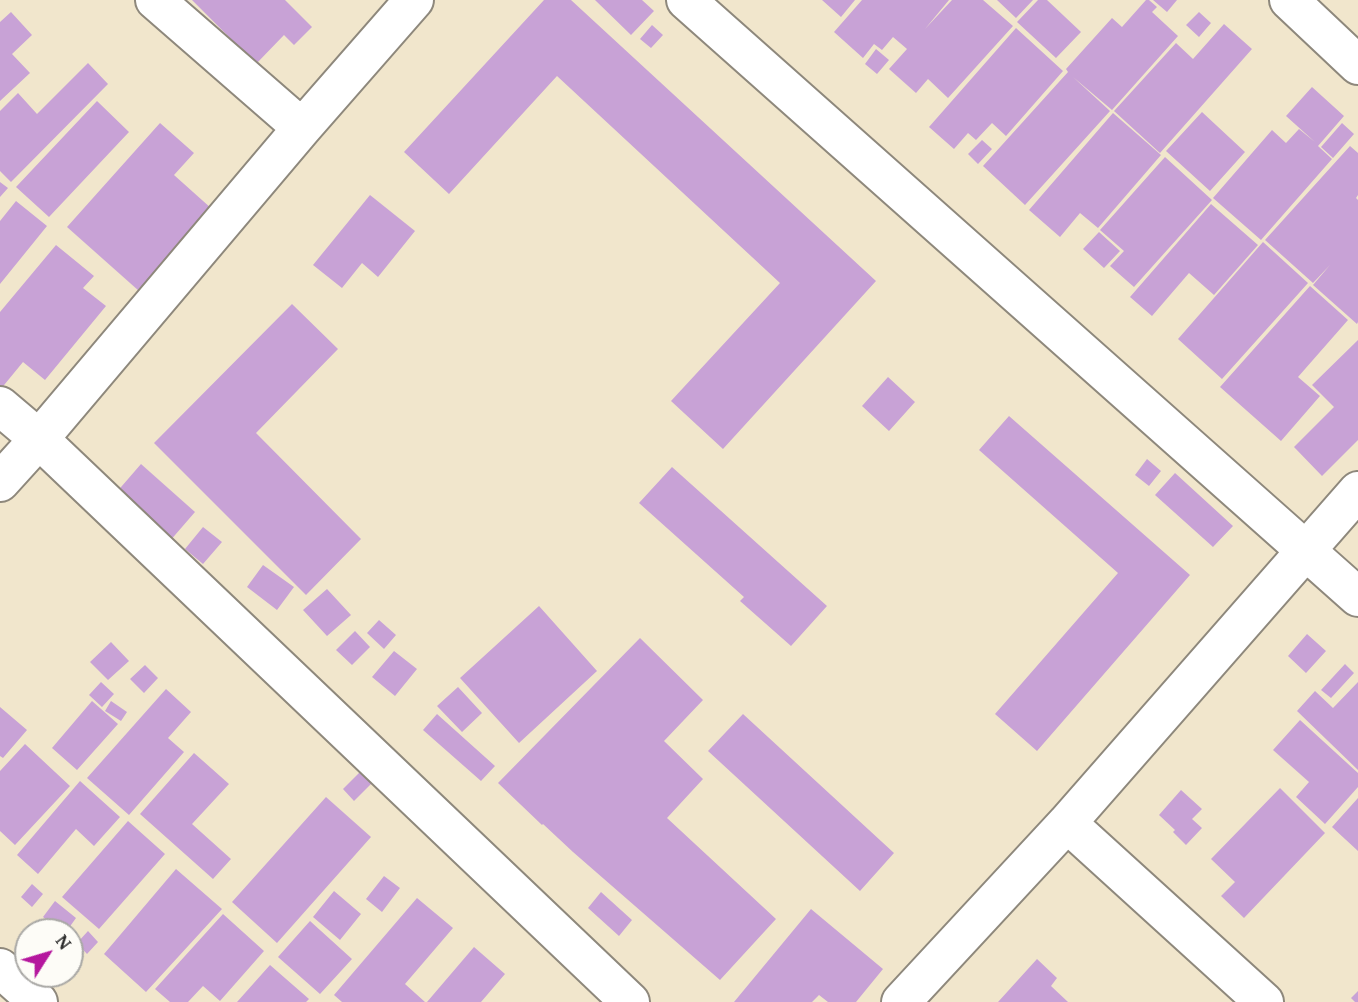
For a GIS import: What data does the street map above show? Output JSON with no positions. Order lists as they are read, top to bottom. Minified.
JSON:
{"north":"top right"}
